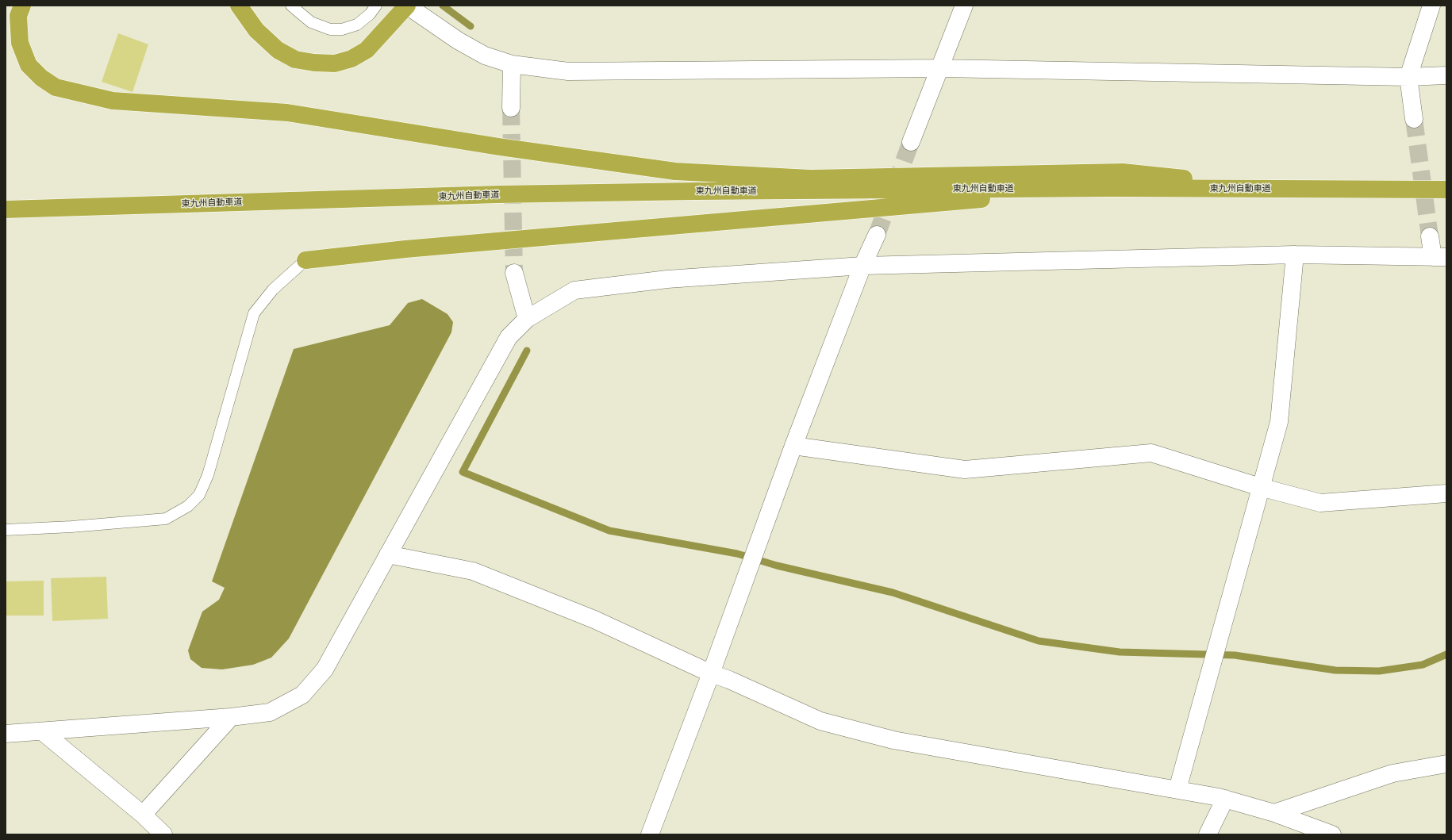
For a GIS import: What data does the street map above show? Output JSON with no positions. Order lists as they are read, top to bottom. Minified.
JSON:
{"streets":{"highway":["東九州自動車道"]}}
